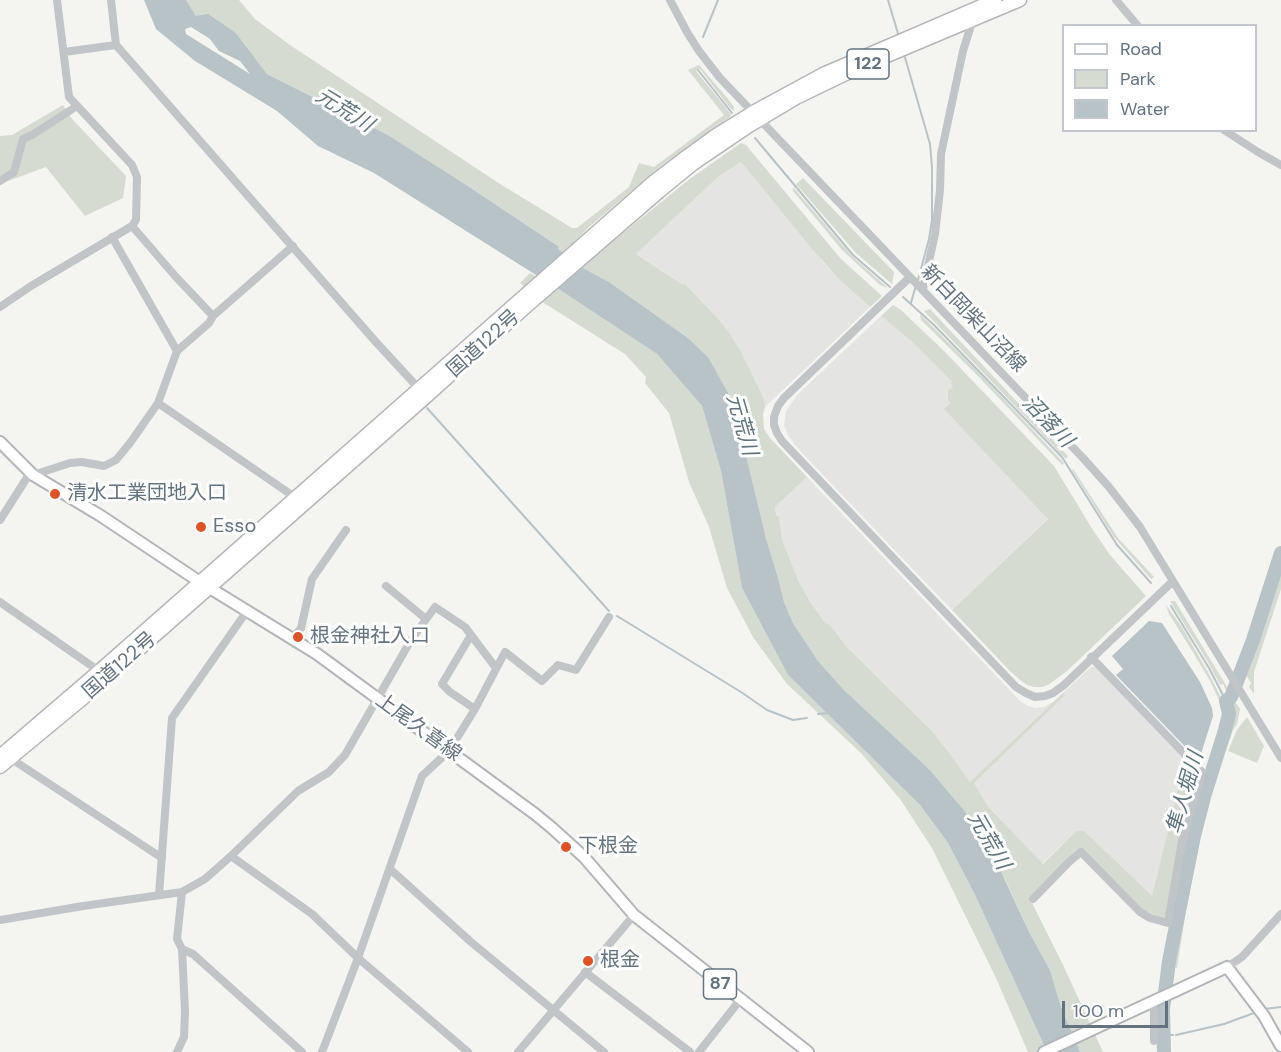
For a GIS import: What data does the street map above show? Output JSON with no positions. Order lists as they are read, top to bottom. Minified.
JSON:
{"streets":{"highway":["122","国道122号"],"main road":["上尾久喜線","87"],"street":["新白岡柴山沼線"]},"crossings":[["新白岡柴山沼線","国道122号"],["国道122号","上尾久喜線"]],"water":["元荒川","沼落川","隼人堀川"],"places":["清水工業団地入口","Esso","根金神社入口","下根金","根金"],"legend":["Road","Park","Water"],"scale_bar":"100 m"}
